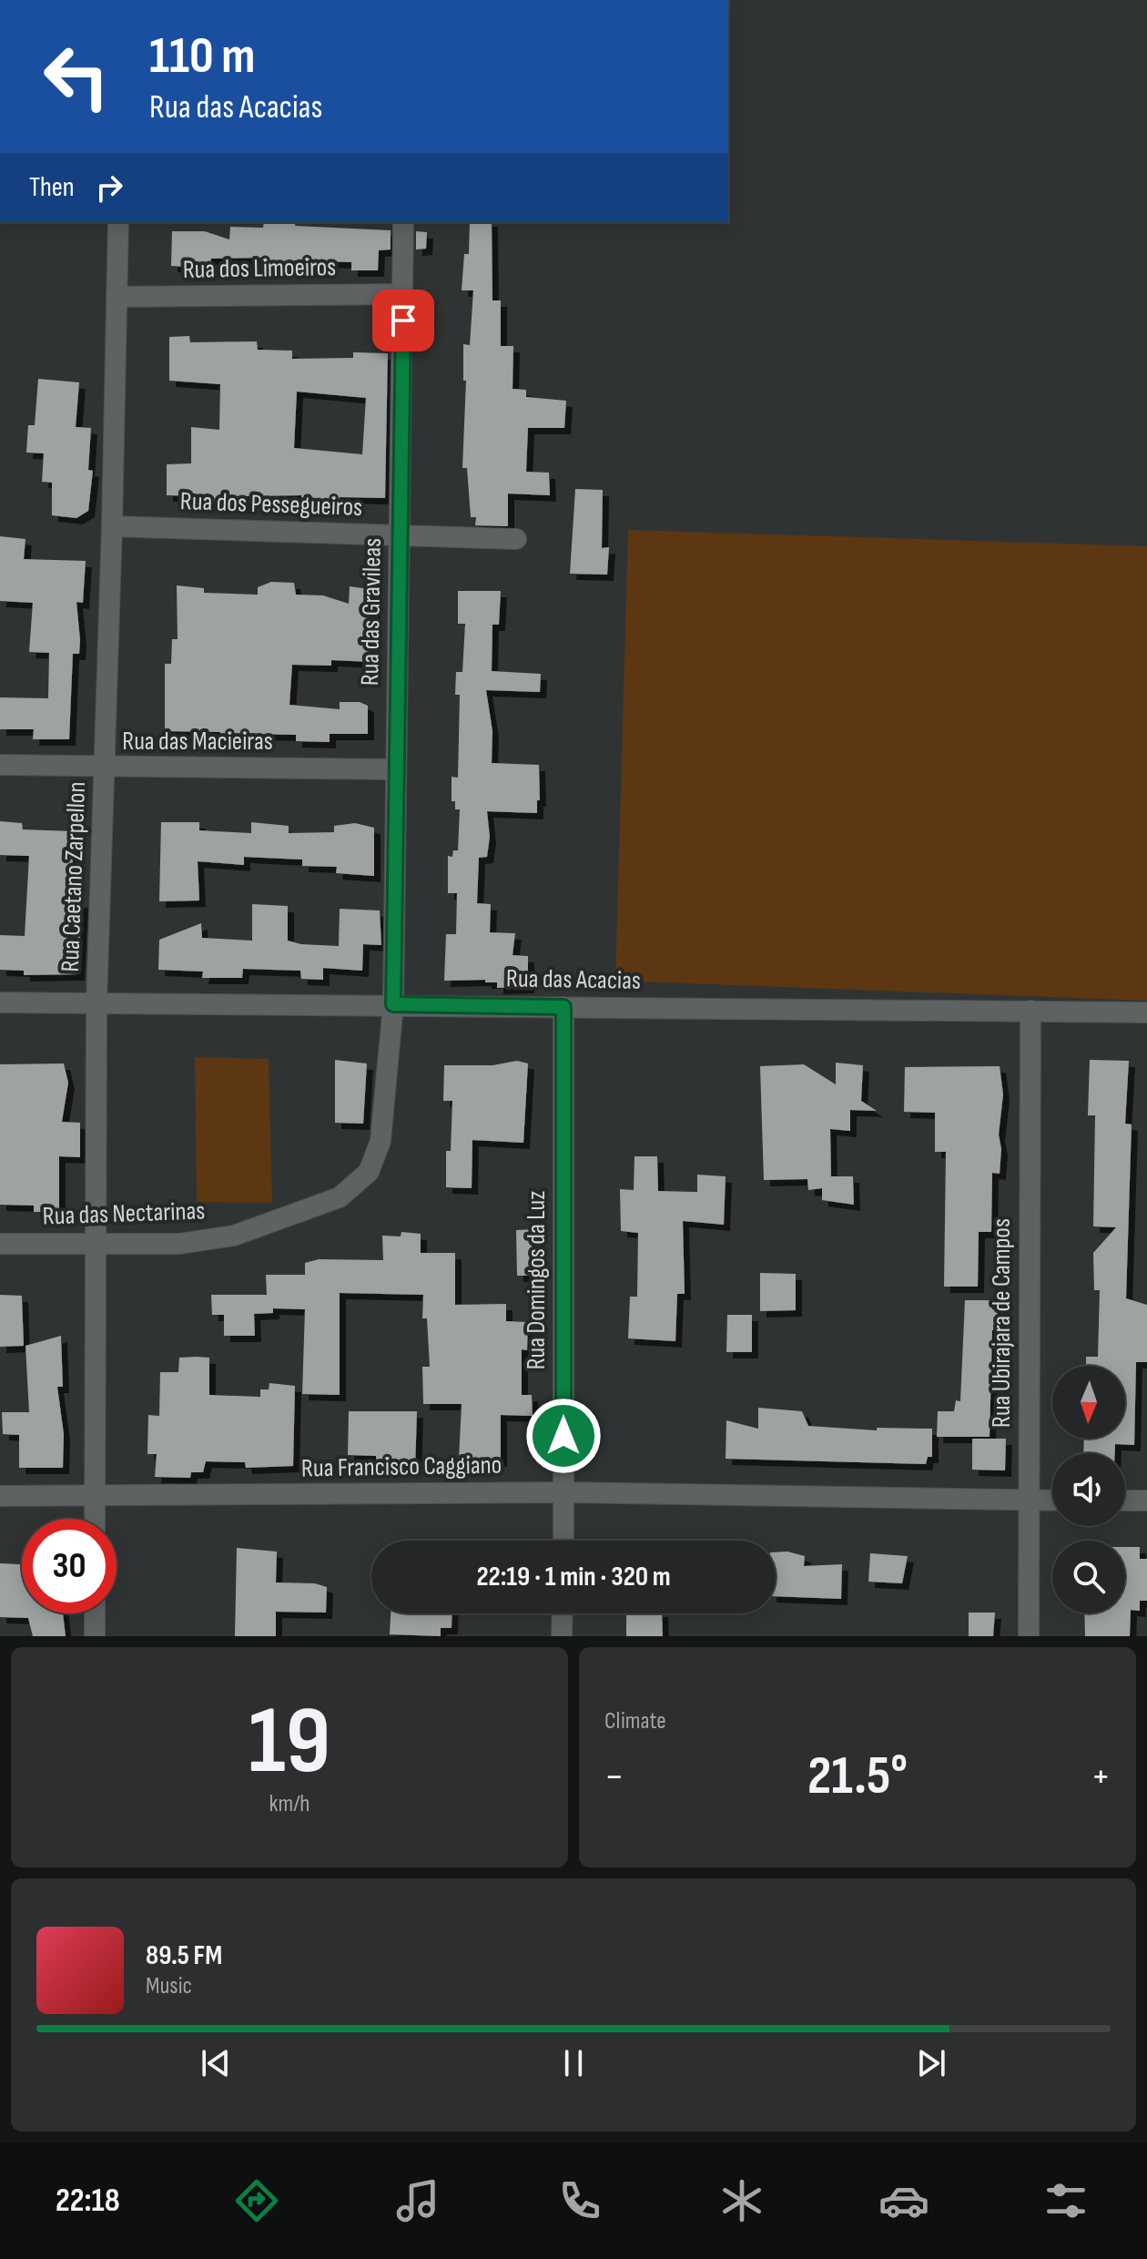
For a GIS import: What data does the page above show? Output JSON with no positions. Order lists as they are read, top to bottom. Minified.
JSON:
{"streets":{"street":["Rua dos Limoeiros","Rua dos Pessegueiros","Rua das Gravileas","Rua das Macieiras","Rua Caetano Zarpellon","Rua das Acacias","Rua das Nectarinas","Rua Domingos da Luz","Rua Ubirajara de Campos","Rua Francisco Caggiano"]},"crossings":[["Rua dos Limoeiros","Rua das Gravileas"],["Rua dos Limoeiros","Rua Caetano Zarpellon"],["Rua dos Pessegueiros","Rua das Gravileas"],["Rua dos Pessegueiros","Rua Caetano Zarpellon"],["Rua das Gravileas","Rua das Macieiras"],["Rua das Gravileas","Rua das Acacias"],["Rua das Gravileas","Rua das Nectarinas"],["Rua das Macieiras","Rua Caetano Zarpellon"],["Rua Caetano Zarpellon","Rua das Acacias"],["Rua Caetano Zarpellon","Rua das Nectarinas"],["Rua Caetano Zarpellon","Rua Francisco Caggiano"],["Rua das Acacias","Rua das Nectarinas"],["Rua das Acacias","Rua Domingos da Luz"],["Rua das Acacias","Rua Ubirajara de Campos"],["Rua Domingos da Luz","Rua Francisco Caggiano"],["Rua Ubirajara de Campos","Rua Francisco Caggiano"]],"north":"bottom","page":{"turn":["110 m","Rua das Acacias"],"then":"Then","limit":"30","trip":"22:19 · 1 min · 320 m","tile":[["19","km/h"],"Climate"],"heat":["−","21.5°","+"],"song":["89.5 FM","Music"],"tabs":"22:18"}}
